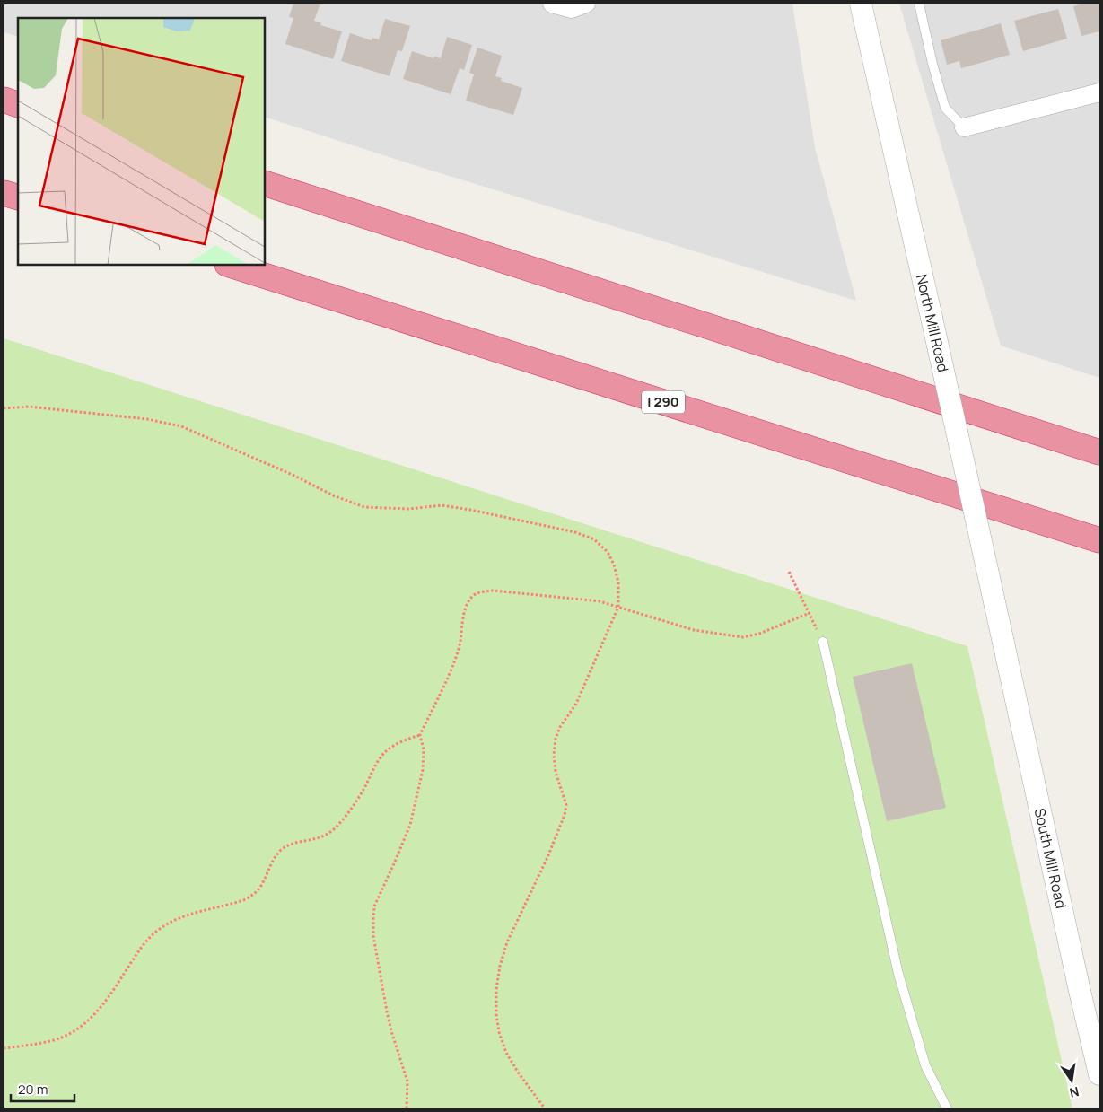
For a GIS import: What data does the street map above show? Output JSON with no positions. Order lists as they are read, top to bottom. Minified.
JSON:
{"streets":{"highway":["I 290"],"street":["North Mill Road","South Mill Road"]},"crossings":[["North Mill Road","South Mill Road"]],"scale_bar":"20 m","north":"bottom"}
